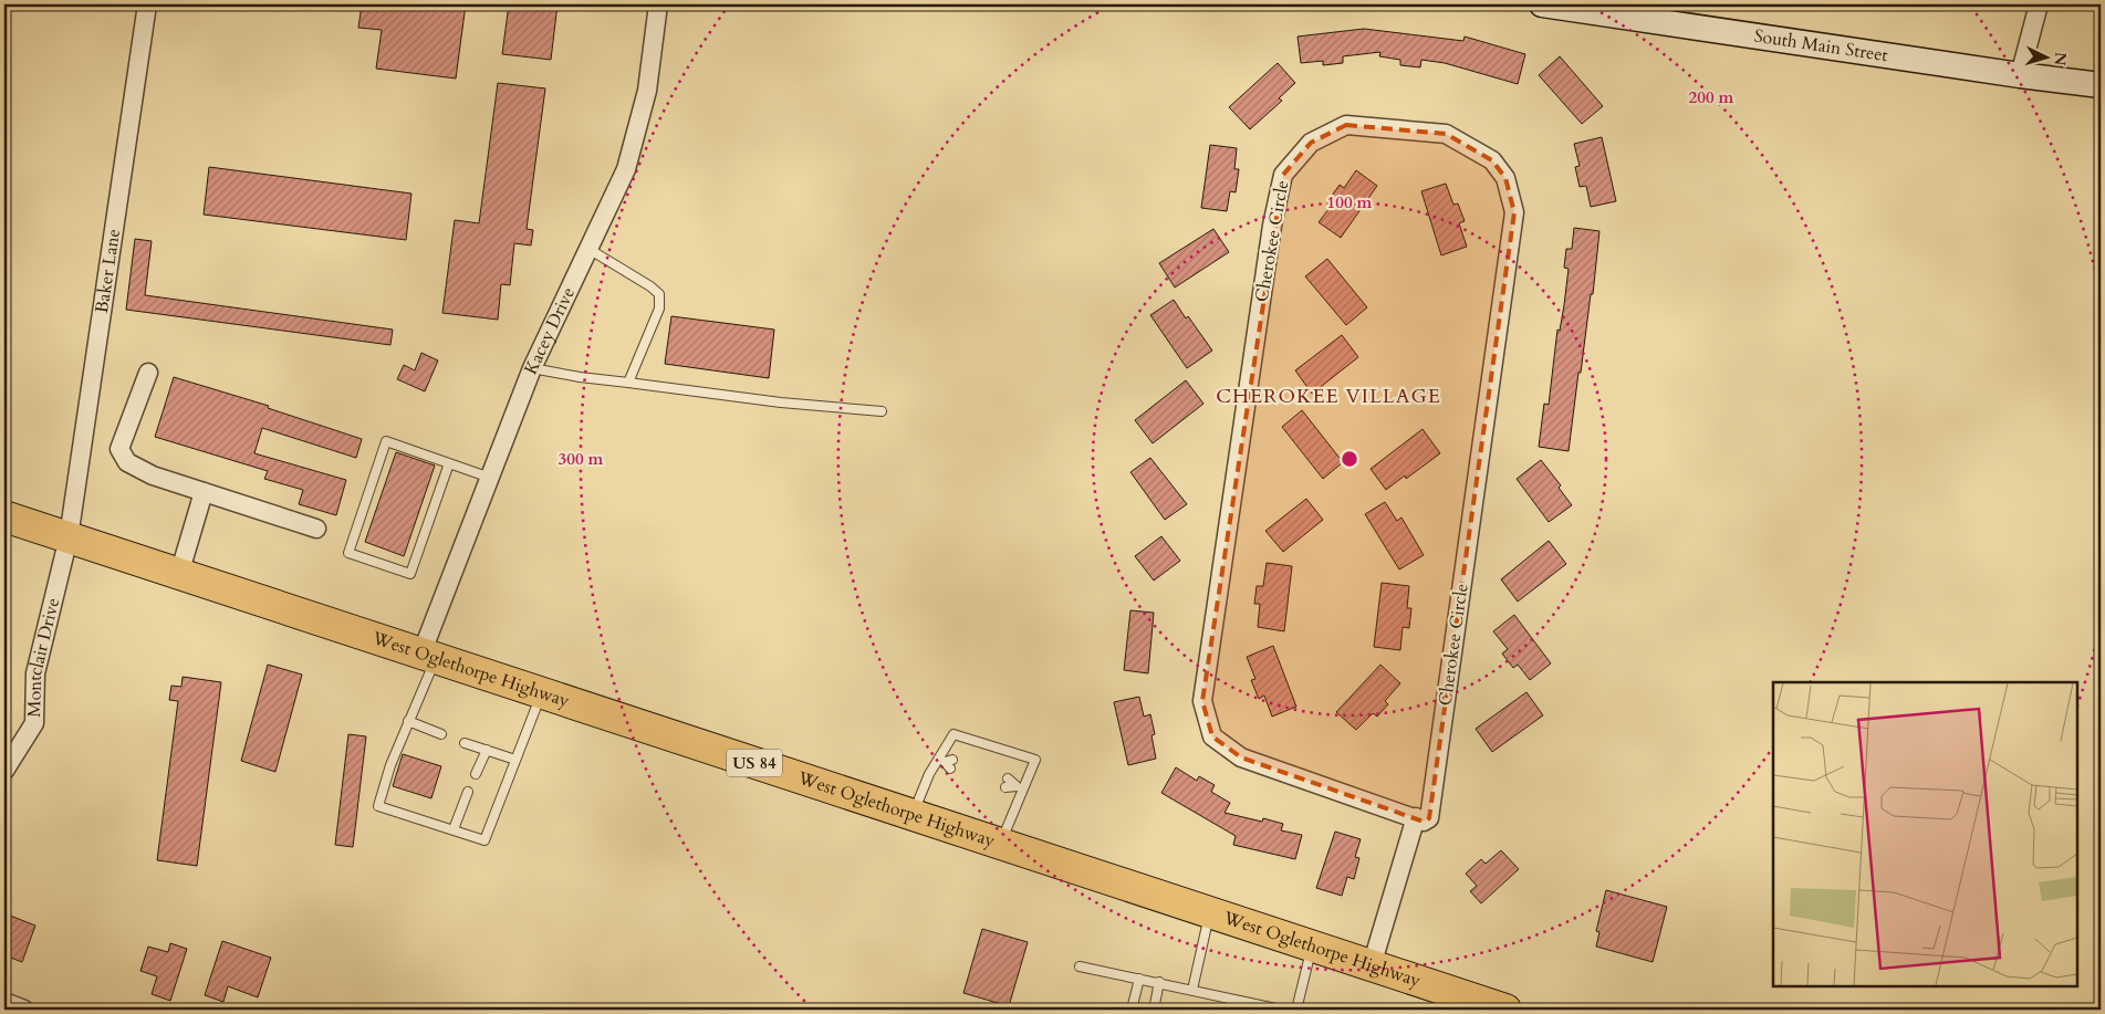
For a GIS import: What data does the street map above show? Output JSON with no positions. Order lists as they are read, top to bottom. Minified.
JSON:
{"streets":{"highway":["West Oglethorpe Highway","US 84"],"street":["South Main Street","Cherokee Circle","Baker Lane","Kacey Drive","Montclair Drive"]},"crossings":[["Baker Lane","Montclair Drive"],["Baker Lane","West Oglethorpe Highway"],["Kacey Drive","West Oglethorpe Highway"],["Montclair Drive","West Oglethorpe Highway"]],"districts":["CHEROKEE VILLAGE"],"north":"right","rings":["200 m","100 m","300 m"]}
